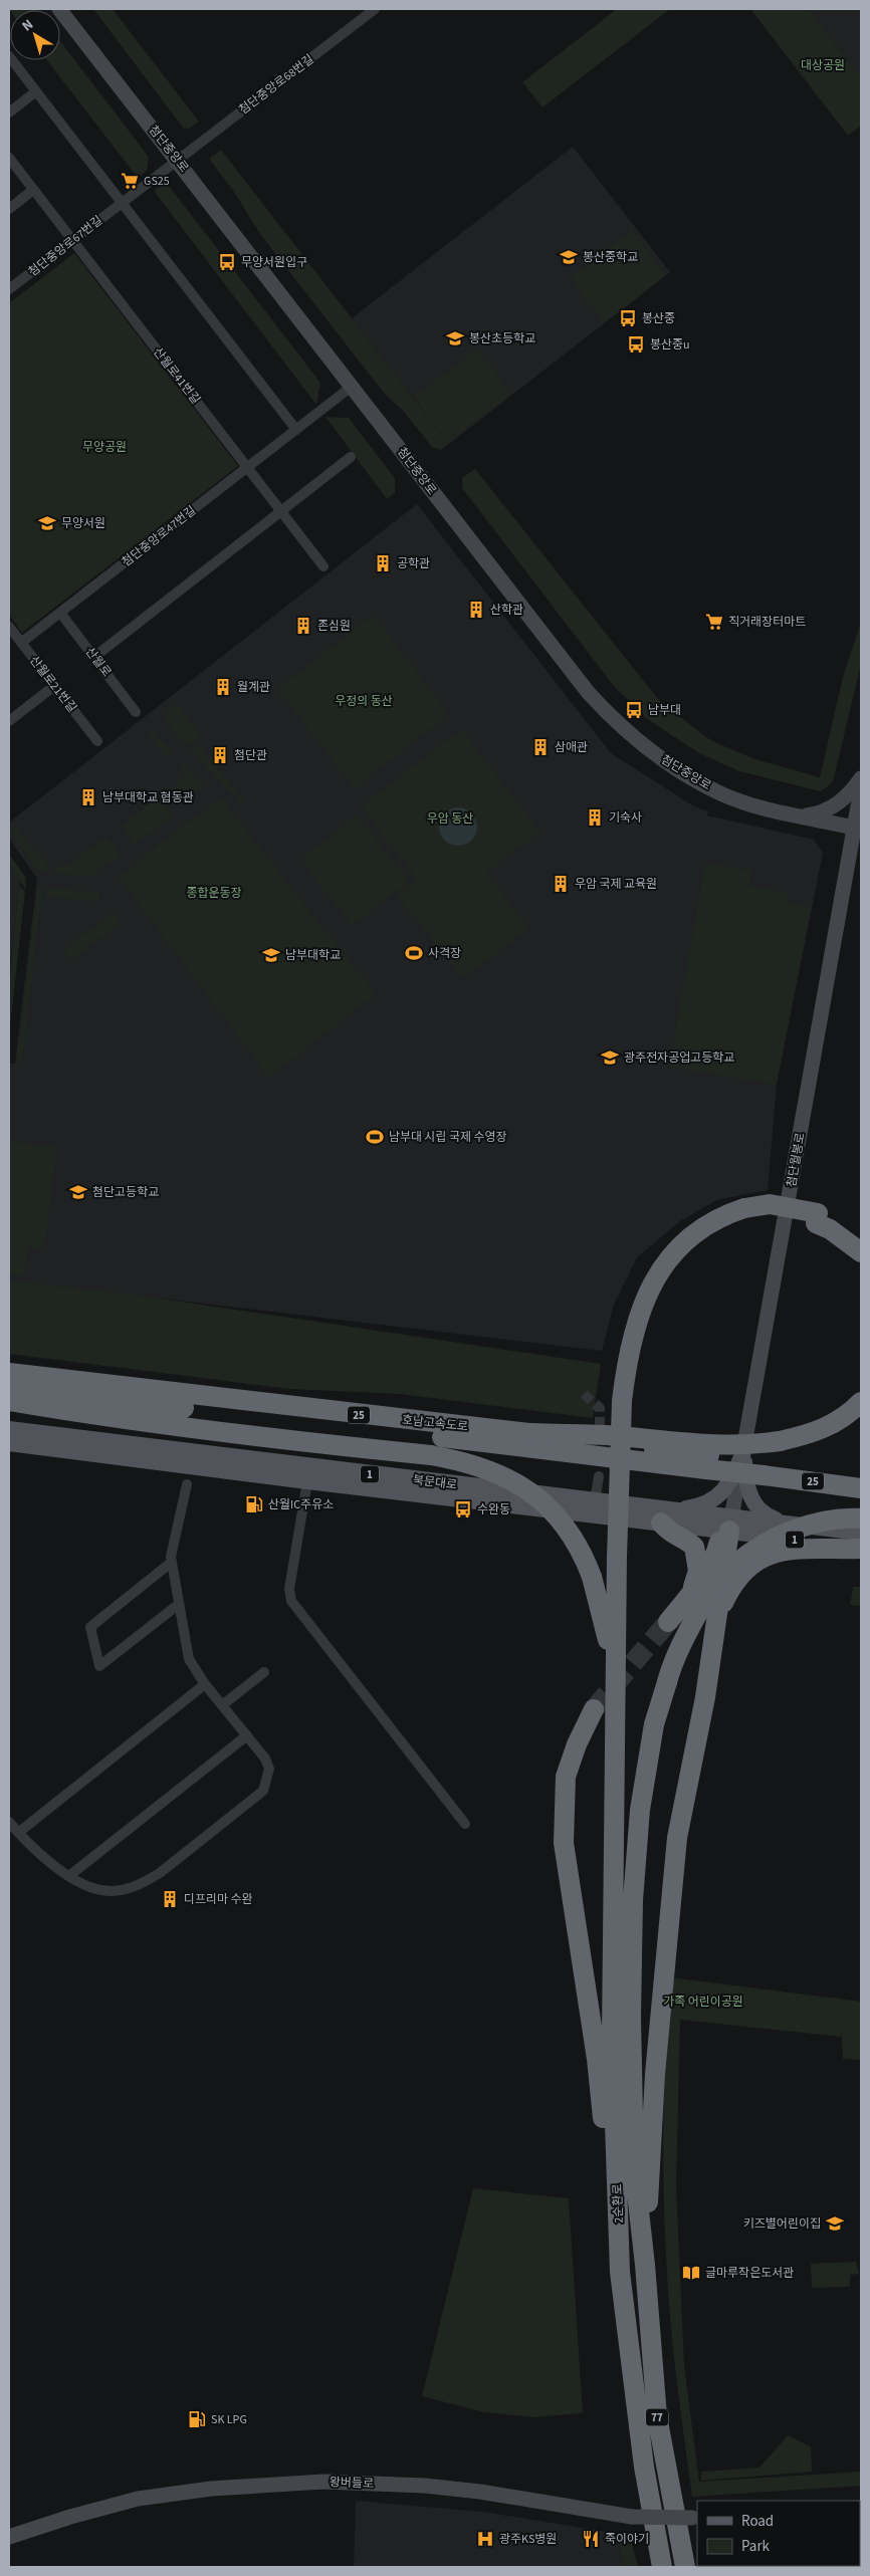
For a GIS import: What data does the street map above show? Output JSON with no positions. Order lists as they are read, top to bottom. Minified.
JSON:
{"streets":{"highway":["25","호남고속도로","2순환로","77"],"main road":["1","북문대로"],"street":["첨단중앙로68번길","첨단중앙로","첨단중앙로67번길","산월로41번길","첨단중앙로47번길","산월로","산월로21번길","첨단월봉로","왕버들로"]},"crossings":[["첨단중앙로68번길","첨단중앙로"],["첨단중앙로68번길","첨단중앙로67번길"],["첨단중앙로","첨단중앙로67번길"],["첨단중앙로","첨단중앙로47번길"],["첨단중앙로","첨단월봉로"],["첨단중앙로67번길","산월로41번길"],["산월로41번길","첨단중앙로47번길"],["첨단중앙로47번길","산월로"],["첨단중앙로47번길","산월로21번길"],["첨단월봉로","북문대로"]],"parks":["대상공원","무양공원","우정의 동산","우암 동산","종합운동장","가족 어린이공원"],"places":{"supermarket":["GS25","직거래장터마트"],"school or university":["봉산중학교","봉산초등학교","무양서원","남부대학교","광주전자공업고등학교","첨단고등학교","키즈별어린이집"],"bus stop":["무양서원입구","봉산중","봉산중u","남부대","수완동"],"building":["공학관","산학관","존심원","월계관","삼애관","첨단관","남부대학교 협동관","기숙사","우암 국제 교육원","디프리마 수완"],"sports":["사격장","남부대 시립 국제 수영장"],"fuel station":["산월IC주유소","SK LPG"],"library":["글마루작은도서관"],"hospital":["광주KS병원"],"restaurant":["죽이야기"]},"legend":["Road","Park"],"north":"top left"}
